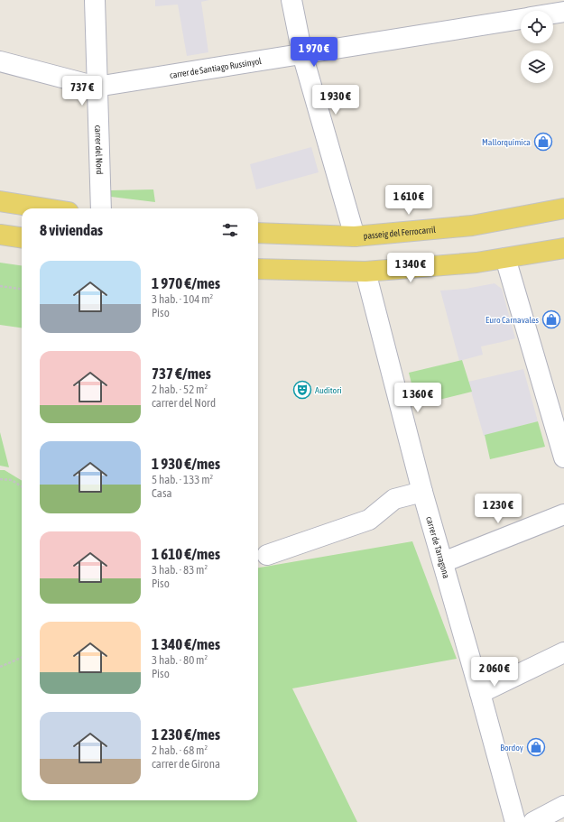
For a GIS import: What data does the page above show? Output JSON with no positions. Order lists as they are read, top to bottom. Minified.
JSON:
{"streets":{"main road":["passeig del Ferrocarril"],"street":["carrer de Santiago Russinyol","carrer del Nord","carrer de Tarragona"]},"crossings":[["carrer de Santiago Russinyol","carrer del Nord"]],"places":{"shop":["Mallorquímica","Euro Carnavales","Bordoy"],"theatre":["Auditori"]},"page":{"price":["1 970 €","737 €","1 930 €","1 610 €","1 340 €","1 360 €","1 230 €","2 060 €"],"heading":"8 viviendas","list":[{"name":"1 970 €/mes","note":"3 hab. · 104 m² · Piso"},{"name":"737 €/mes","note":"2 hab. · 52 m² · carrer del Nord"},{"name":"1 930 €/mes","note":"5 hab. · 133 m² · Casa"},{"name":"1 610 €/mes","note":"3 hab. · 83 m² · Piso"},{"name":"1 340 €/mes","note":"3 hab. · 80 m² · Piso"},{"name":"1 230 €/mes","note":"2 hab. · 68 m² · carrer de Girona"}]}}
